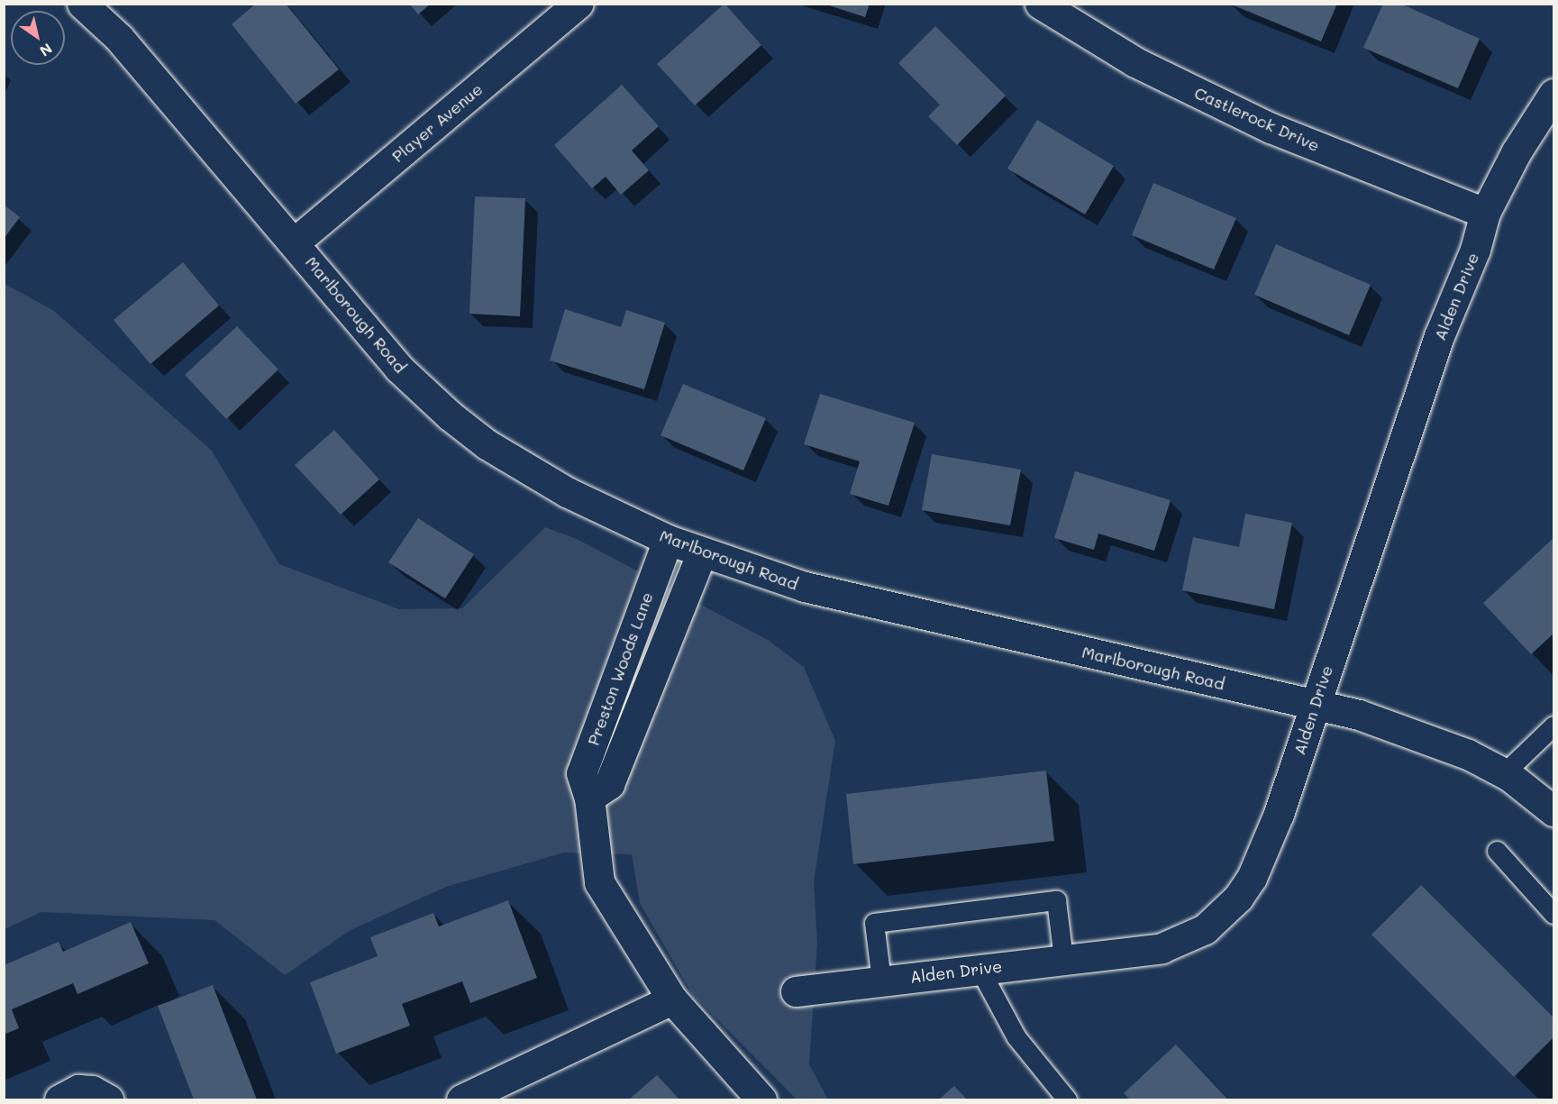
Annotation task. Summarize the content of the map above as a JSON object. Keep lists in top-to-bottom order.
{
  "streets": {
    "street": [
      "Castlerock Drive",
      "Player Avenue",
      "Alden Drive",
      "Marlborough Road",
      "Preston Woods Lane"
    ]
  },
  "crossings": [
    ["Castlerock Drive", "Alden Drive"],
    ["Player Avenue", "Marlborough Road"],
    ["Alden Drive", "Marlborough Road"],
    ["Marlborough Road", "Preston Woods Lane"]
  ],
  "north": "bottom right"
}
